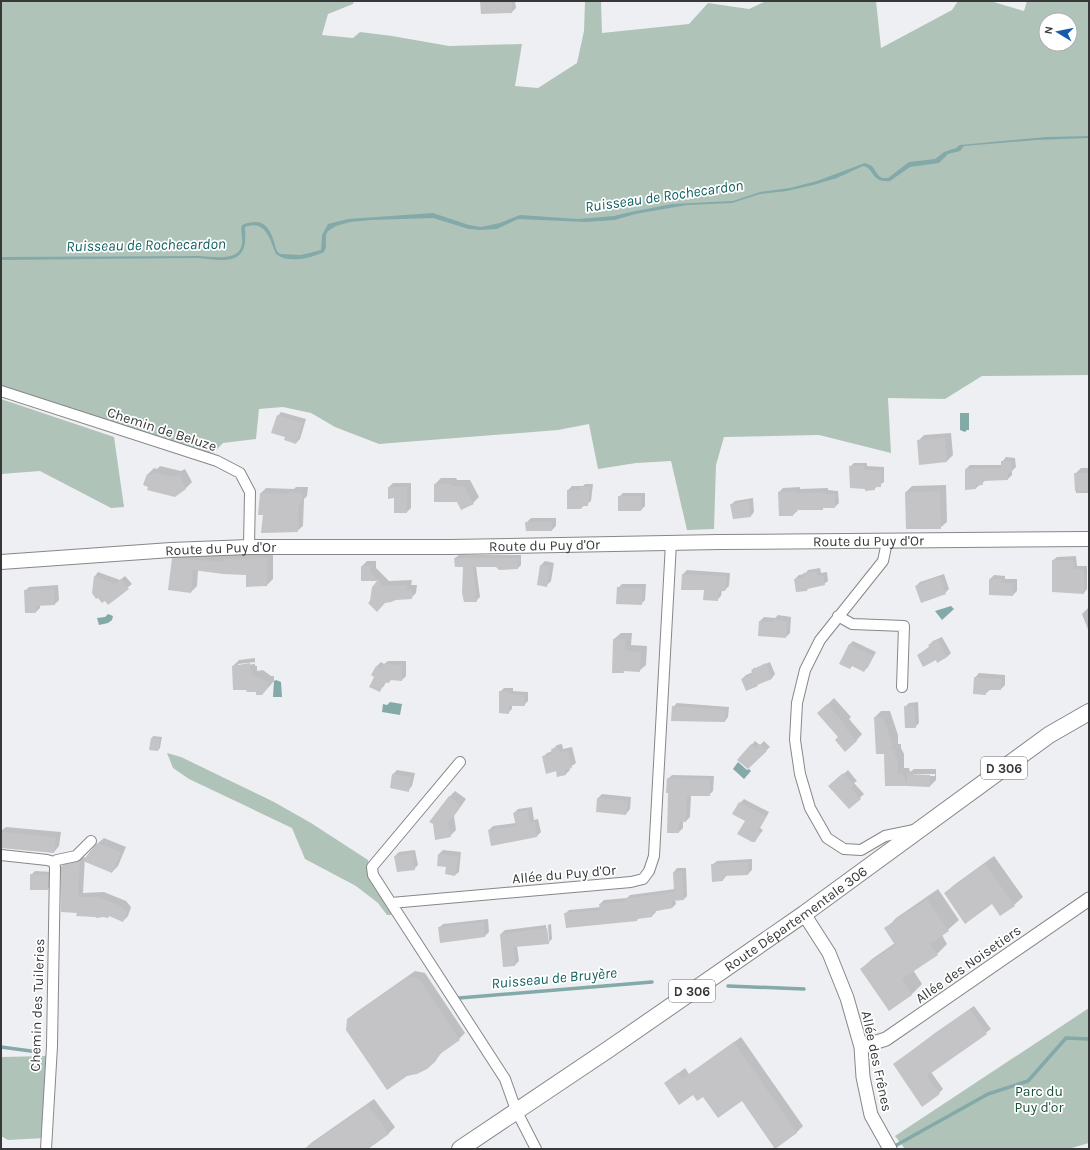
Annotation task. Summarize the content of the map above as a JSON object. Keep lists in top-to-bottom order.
{
  "streets": {
    "main road": ["Route du Puy d'Or", "D 306", "Route Départementale 306"],
    "street": [
      "Chemin de Beluze",
      "Allée du Puy d'Or",
      "Allée des Noisetiers",
      "Chemin des Tuileries",
      "Allée des Frênes"
    ]
  },
  "crossings": [
    ["Chemin de Beluze", "Route du Puy d'Or"],
    ["Route du Puy d'Or", "Allée du Puy d'Or"],
    ["Route Départementale 306", "Allée des Frênes"],
    ["Allée des Noisetiers", "Allée des Frênes"]
  ],
  "water": ["Ruisseau de Rochecardon", "Ruisseau de Bruyère"],
  "parks": ["Parc du Puy d'or"],
  "north": "left"
}
